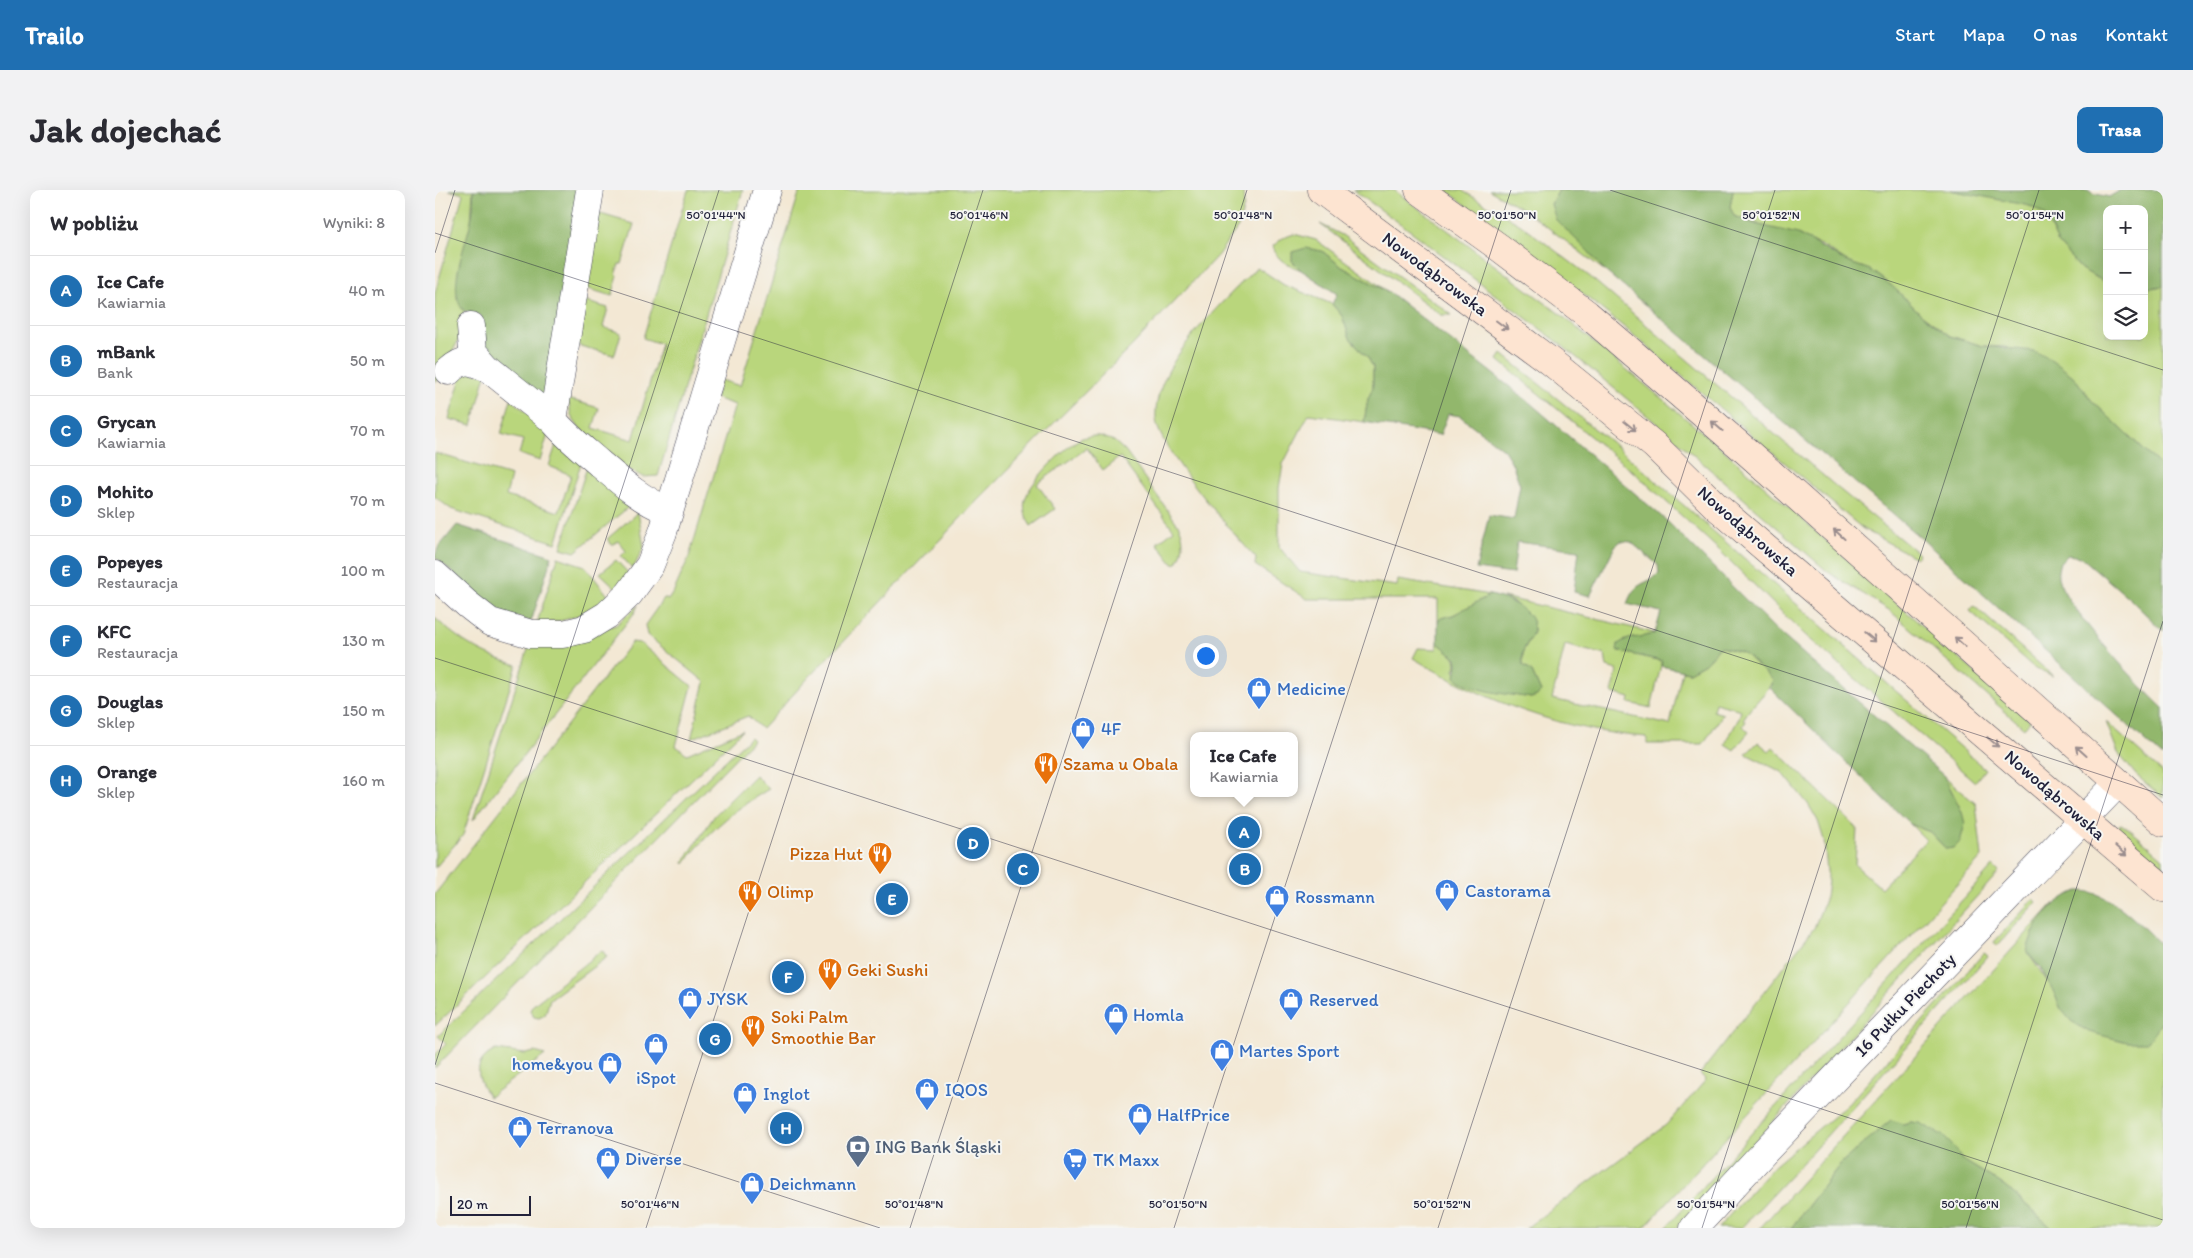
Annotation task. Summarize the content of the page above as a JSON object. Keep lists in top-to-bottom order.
{
  "streets": {
    "street": ["Nowodąbrowska", "16 Pułku Piechoty"]
  },
  "crossings": [
    ["Nowodąbrowska", "16 Pułku Piechoty"]
  ],
  "places": {
    "shop": [
      "Medicine",
      "4F",
      "Castorama",
      "Rossmann",
      "JYSK",
      "Reserved",
      "Homla",
      "iSpot",
      "Martes Sport",
      "home&you",
      "IQOS",
      "Inglot",
      "HalfPrice",
      "Terranova",
      "Diverse",
      "Deichmann"
    ],
    "restaurant": [
      "Szama u Obala",
      "Pizza Hut",
      "Olimp",
      "Geki Sushi",
      "Soki Palm Smoothie Bar"
    ],
    "bank": ["ING Bank Śląski"],
    "supermarket": ["TK Maxx"]
  },
  "scale_bar": "20 m",
  "page": {
    "header": "Trailo",
    "nav": [
      "Start",
      "Mapa",
      "O nas",
      "Kontakt"
    ],
    "buttons": "Trasa",
    "title": "Jak dojechać",
    "heading": ["W pobliżu", "Wyniki: 8"],
    "map_buttons": ["+", "−"],
    "list": [
      {
        "mark": "A",
        "name": "Ice Cafe",
        "note": "Kawiarnia",
        "value": "40 m"
      },
      {
        "mark": "B",
        "name": "mBank",
        "note": "Bank",
        "value": "50 m"
      },
      {
        "mark": "C",
        "name": "Grycan",
        "note": "Kawiarnia",
        "value": "70 m"
      },
      {
        "mark": "D",
        "name": "Mohito",
        "note": "Sklep",
        "value": "70 m"
      },
      {
        "mark": "E",
        "name": "Popeyes",
        "note": "Restauracja",
        "value": "100 m"
      },
      {
        "mark": "F",
        "name": "KFC",
        "note": "Restauracja",
        "value": "130 m"
      },
      {
        "mark": "G",
        "name": "Douglas",
        "note": "Sklep",
        "value": "150 m"
      },
      {
        "mark": "H",
        "name": "Orange",
        "note": "Sklep",
        "value": "160 m"
      }
    ],
    "popup": ["Ice Cafe", "Kawiarnia"],
    "pins": [
      "A",
      "D",
      "B",
      "C",
      "E",
      "F",
      "G",
      "H"
    ],
    "scale": "20 m"
  },
  "coordinates": [
    "50°01'44\"N",
    "50°01'46\"N",
    "50°01'48\"N",
    "50°01'50\"N",
    "50°01'52\"N",
    "50°01'54\"N",
    "50°01'56\"N"
  ]
}
